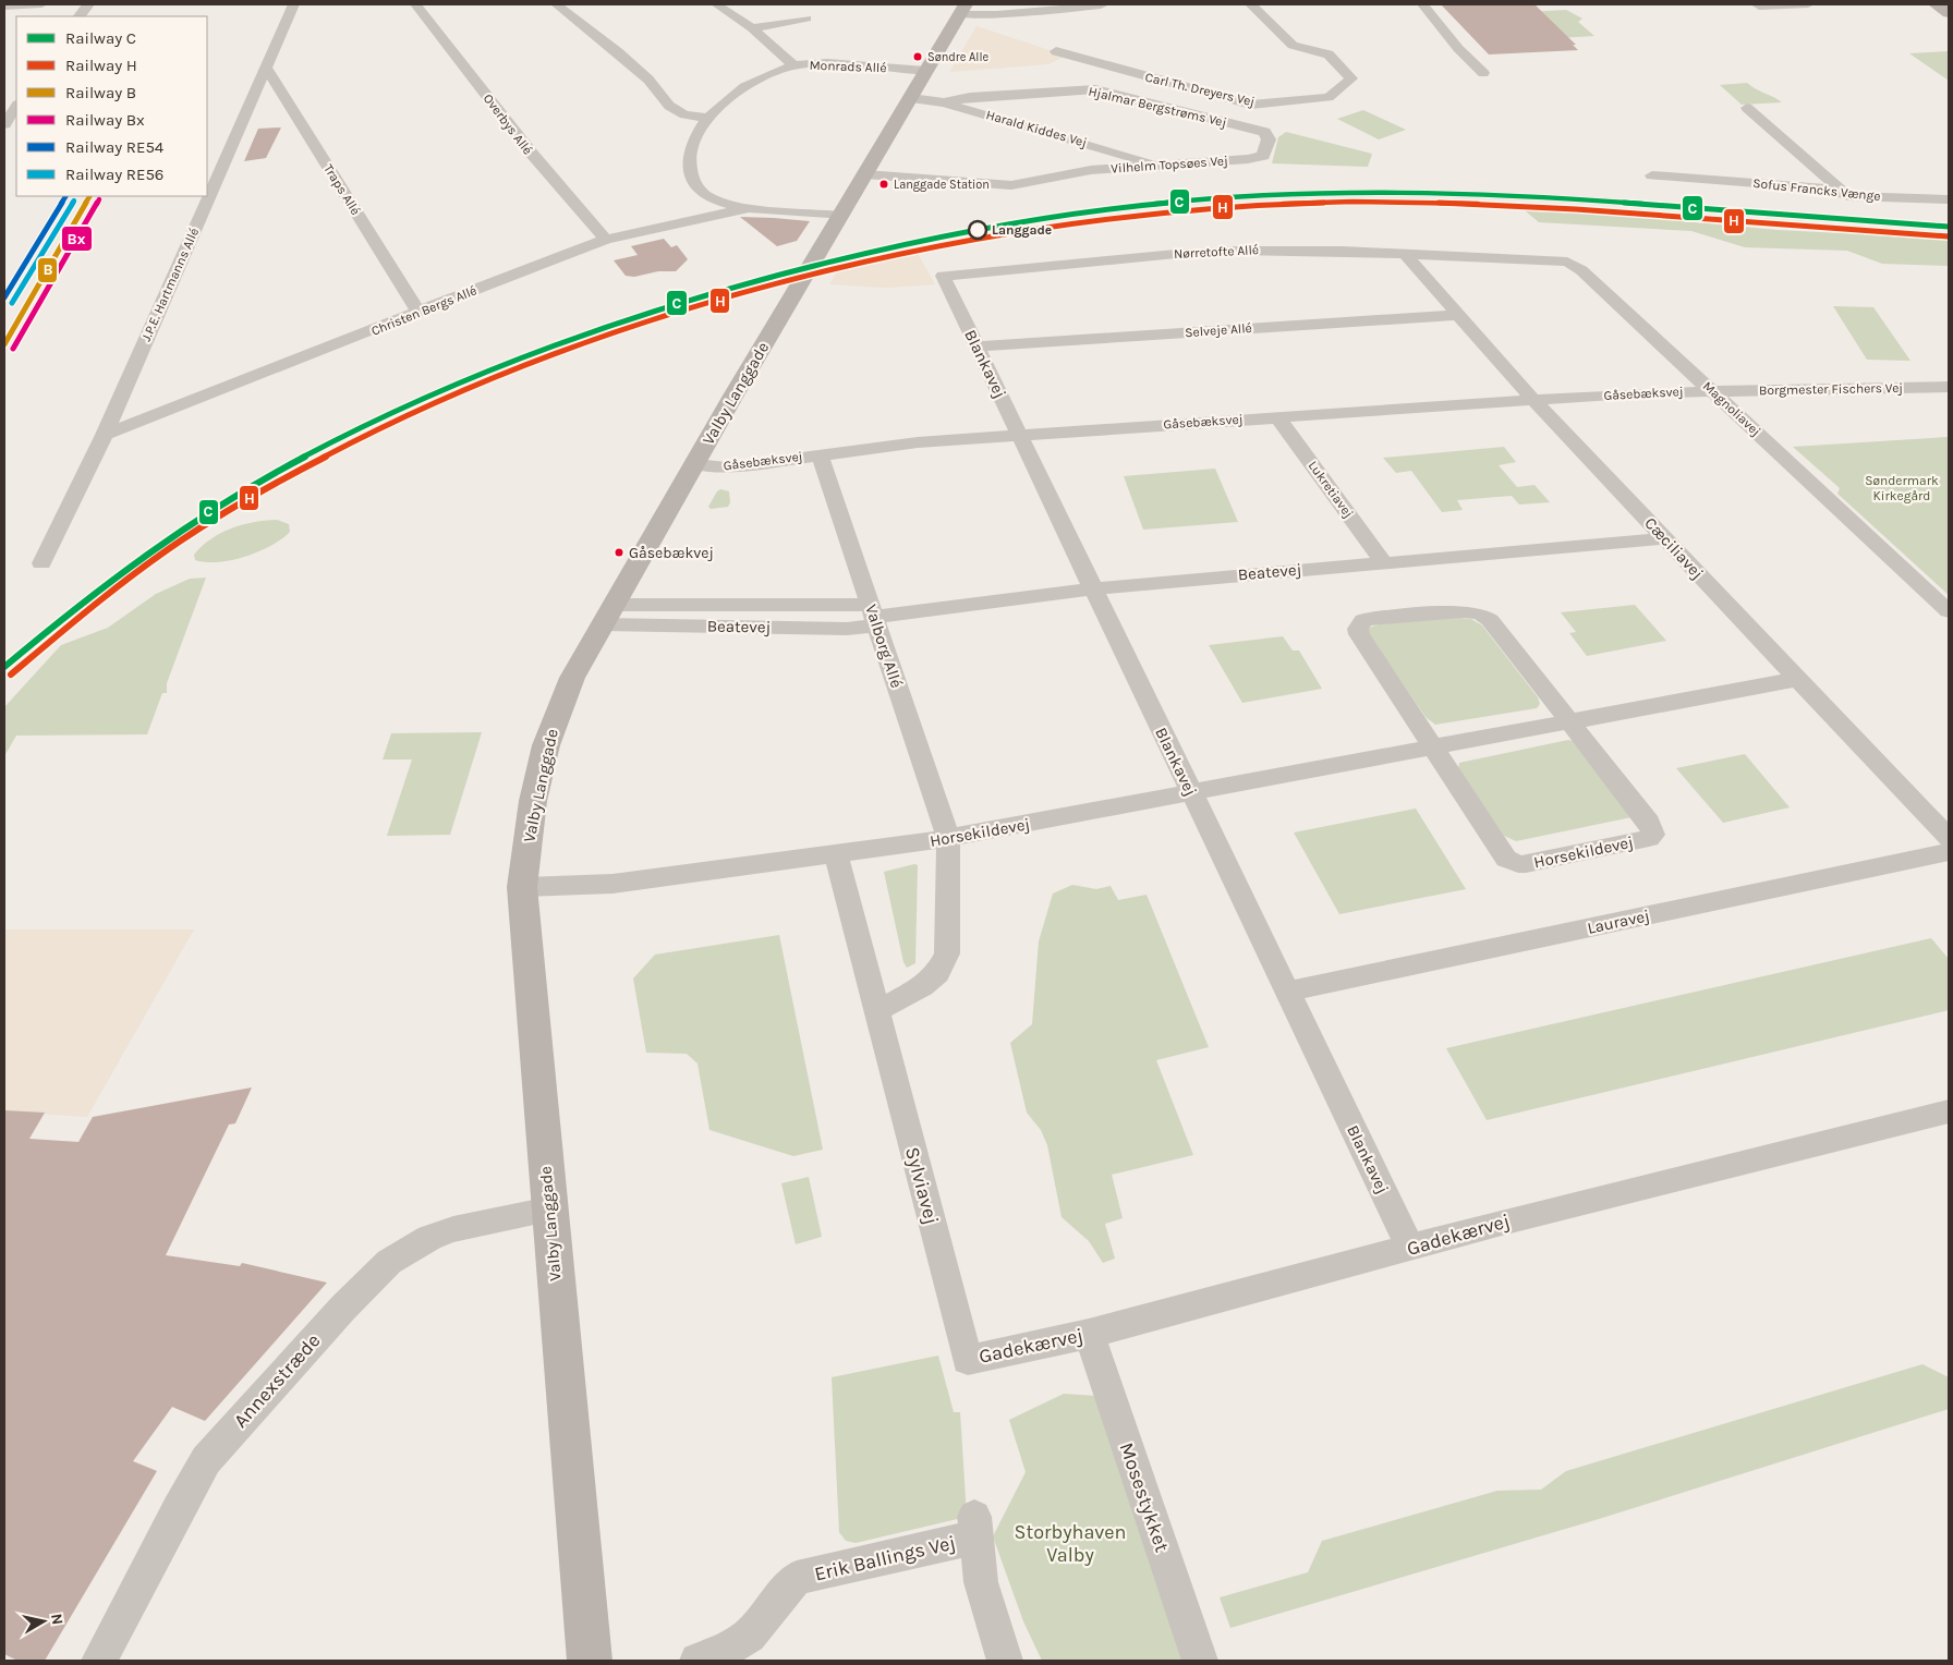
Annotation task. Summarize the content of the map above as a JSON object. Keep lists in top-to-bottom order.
{
  "streets": {
    "street": [
      "Monrads Allé",
      "Carl Th. Dreyers Vej",
      "Hjalmar Bergstrøms Vej",
      "Overbys Allé",
      "Harald Kiddes Vej",
      "Vilhelm Topsøes Vej",
      "Traps Allé",
      "Sofus Francks Vænge",
      "Nørretofte Allé",
      "J.P.E. Hartmanns Allé",
      "Christen Bergs Allé",
      "Selveje Allé",
      "Blankavej",
      "Borgmester Fischers Vej",
      "Valby Langgade",
      "Gåsebæksvej",
      "Magnoliavej",
      "Lukretiavej",
      "Cæciliavej",
      "Beatevej",
      "Valborg Allé",
      "Horsekildevej",
      "Lauravej",
      "Sylviavej",
      "Gadekærvej",
      "Annexstræde",
      "Mosestykket",
      "Erik Ballings Vej"
    ]
  },
  "crossings": [
    ["Monrads Allé", "Valby Langgade"],
    ["Hjalmar Bergstrøms Vej", "Harald Kiddes Vej"],
    ["Hjalmar Bergstrøms Vej", "Vilhelm Topsøes Vej"],
    ["Overbys Allé", "Christen Bergs Allé"],
    ["Harald Kiddes Vej", "Vilhelm Topsøes Vej"],
    ["Harald Kiddes Vej", "Valby Langgade"],
    ["Vilhelm Topsøes Vej", "Valby Langgade"],
    ["Traps Allé", "J.P.E. Hartmanns Allé"],
    ["Traps Allé", "Christen Bergs Allé"],
    ["Nørretofte Allé", "Blankavej"],
    ["Nørretofte Allé", "Magnoliavej"],
    ["Nørretofte Allé", "Cæciliavej"],
    ["J.P.E. Hartmanns Allé", "Christen Bergs Allé"],
    ["Selveje Allé", "Blankavej"],
    ["Selveje Allé", "Cæciliavej"],
    ["Blankavej", "Gåsebæksvej"],
    ["Blankavej", "Beatevej"],
    ["Blankavej", "Horsekildevej"],
    ["Blankavej", "Lauravej"],
    ["Blankavej", "Gadekærvej"],
    ["Borgmester Fischers Vej", "Gåsebæksvej"],
    ["Borgmester Fischers Vej", "Magnoliavej"],
    ["Valby Langgade", "Gåsebæksvej"],
    ["Valby Langgade", "Beatevej"],
    ["Valby Langgade", "Horsekildevej"],
    ["Valby Langgade", "Annexstræde"],
    ["Gåsebæksvej", "Magnoliavej"],
    ["Gåsebæksvej", "Lukretiavej"],
    ["Gåsebæksvej", "Cæciliavej"],
    ["Gåsebæksvej", "Valborg Allé"],
    ["Lukretiavej", "Beatevej"],
    ["Cæciliavej", "Beatevej"],
    ["Cæciliavej", "Horsekildevej"],
    ["Beatevej", "Valborg Allé"],
    ["Valborg Allé", "Horsekildevej"],
    ["Horsekildevej", "Sylviavej"],
    ["Sylviavej", "Gadekærvej"],
    ["Gadekærvej", "Mosestykket"]
  ],
  "parks": ["Søndermark Kirkegård", "Storbyhaven Valby"],
  "places": [
    "Søndre Alle",
    "Langgade Station",
    "Langgade",
    "Gåsebækvej"
  ],
  "lines": [
    "rail line C",
    "rail line B",
    "rail line RE54",
    "rail line Bx",
    "rail line RE56",
    "rail line H"
  ],
  "legend": [
    "Railway C",
    "Railway H",
    "Railway B",
    "Railway Bx",
    "Railway RE54",
    "Railway RE56"
  ],
  "north": "right"
}
